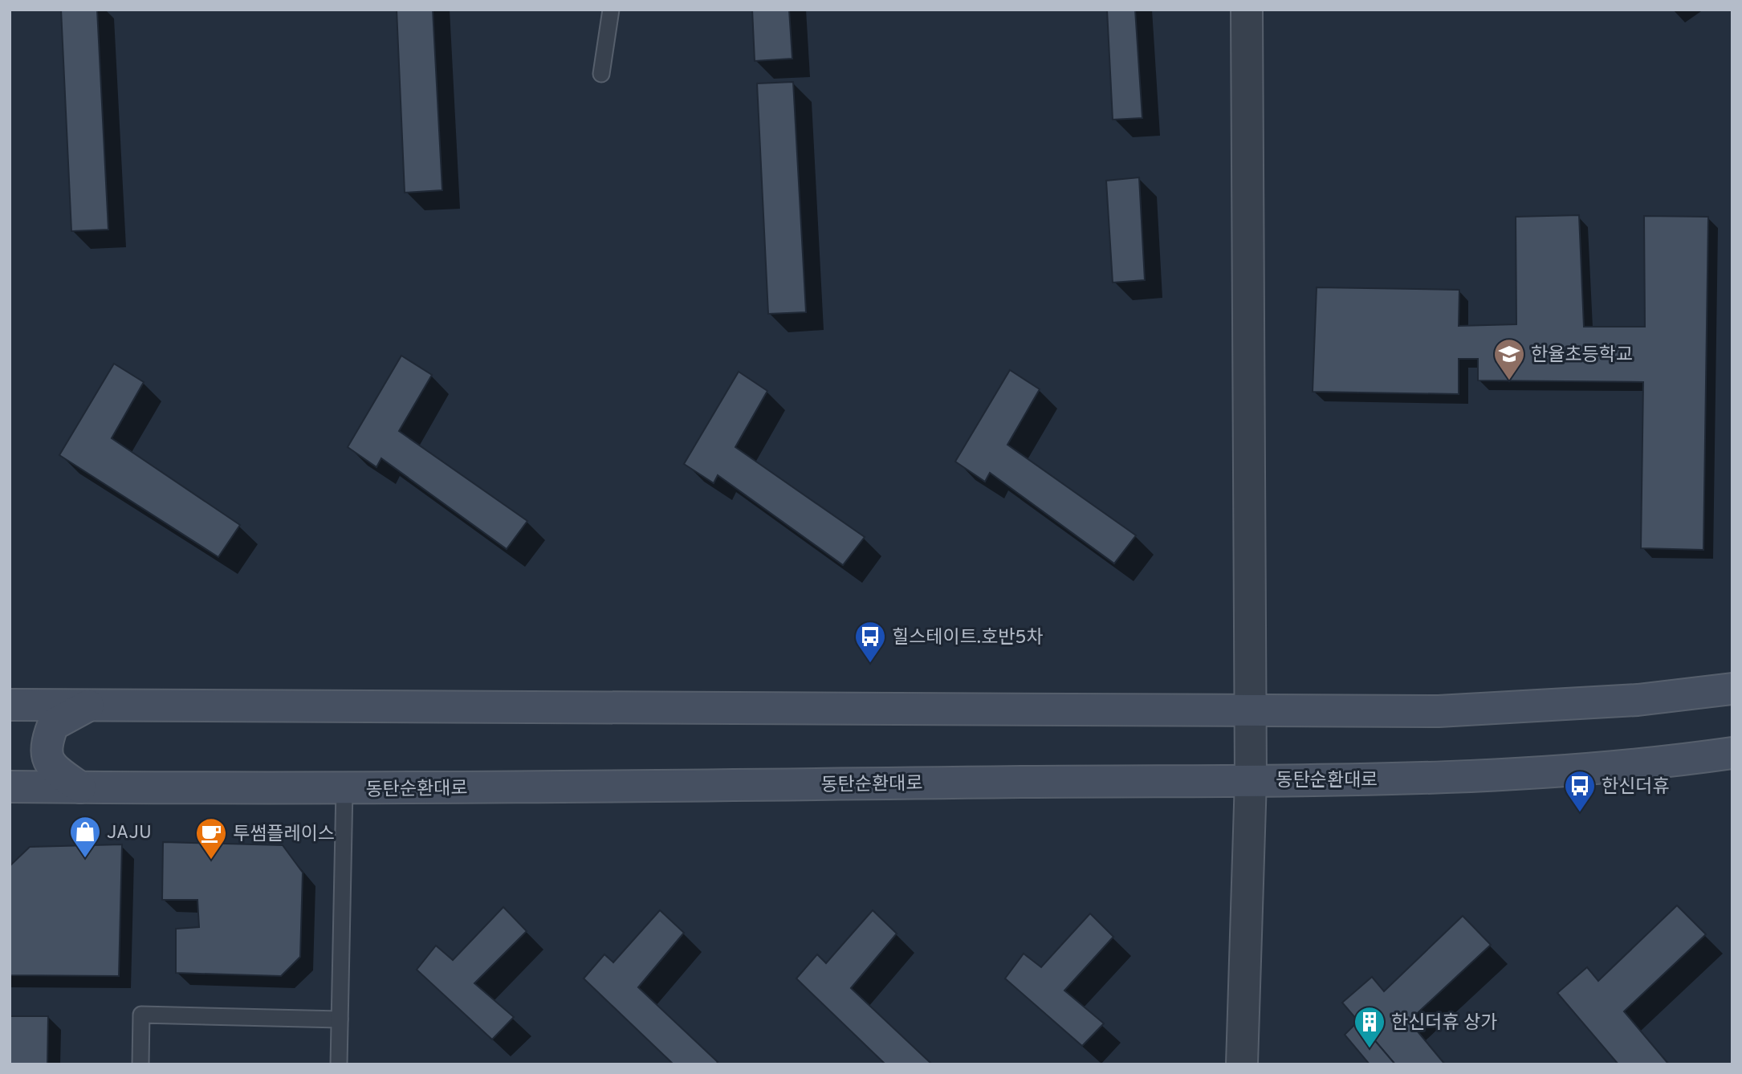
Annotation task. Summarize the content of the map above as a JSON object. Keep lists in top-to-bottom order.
{
  "streets": {
    "main road": ["동탄순환대로"]
  },
  "places": {
    "school or university": ["한율초등학교"],
    "bus stop": ["힐스테이트.호반5차", "한신더휴"],
    "shop": ["JAJU"],
    "cafe": ["투썸플레이스"],
    "building": ["한신더휴 상가"]
  }
}
